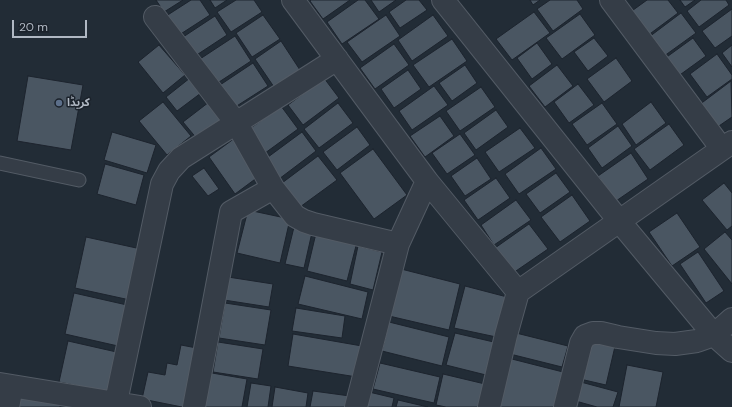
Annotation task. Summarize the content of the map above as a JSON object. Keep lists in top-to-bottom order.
{
  "places": ["کریڈا"],
  "scale_bar": "20 m"
}
